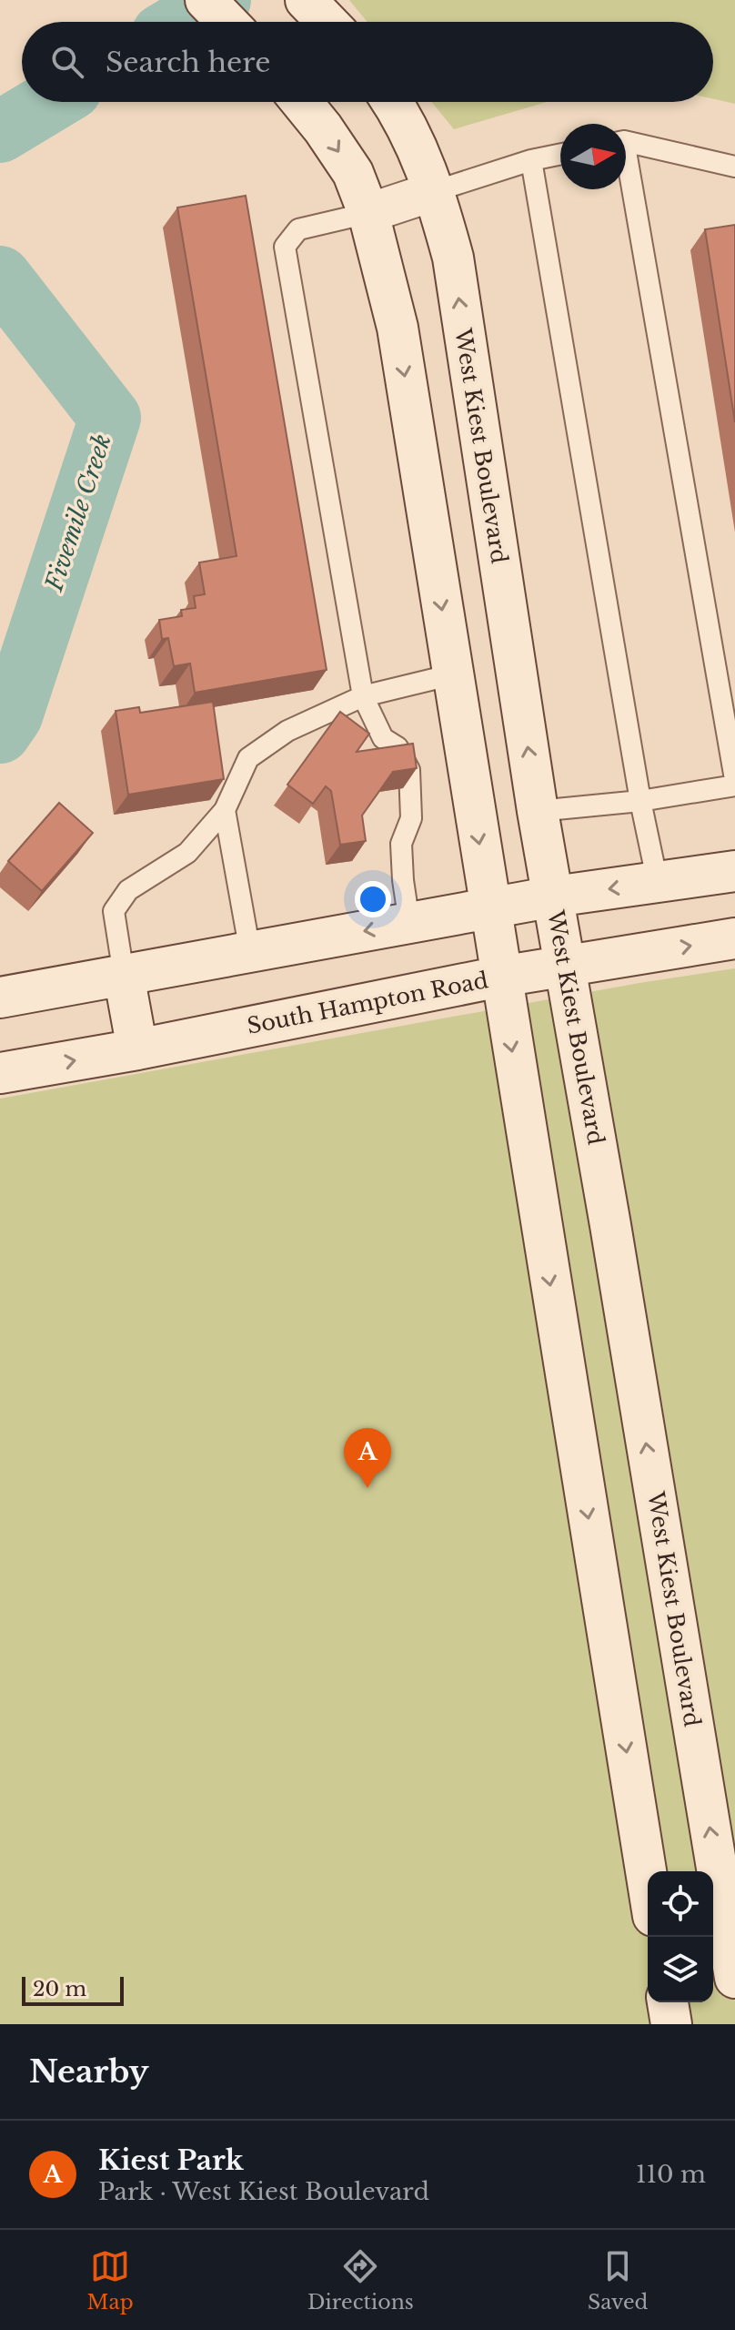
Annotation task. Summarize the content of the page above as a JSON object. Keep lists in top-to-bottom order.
{
  "streets": {
    "main road": ["West Kiest Boulevard", "South Hampton Road"]
  },
  "crossings": [
    ["West Kiest Boulevard", "South Hampton Road"]
  ],
  "water": ["Fivemile Creek"],
  "scale_bar": "20 m",
  "north": "right",
  "page": {
    "search": "Search here",
    "pins": "A",
    "scale": "20 m",
    "heading": "Nearby",
    "list": [
      {
        "mark": "A",
        "name": "Kiest Park",
        "note": "Park · West Kiest Boulevard",
        "value": "110 m"
      }
    ],
    "nav": ["Map", "Directions", "Saved"]
  }
}
